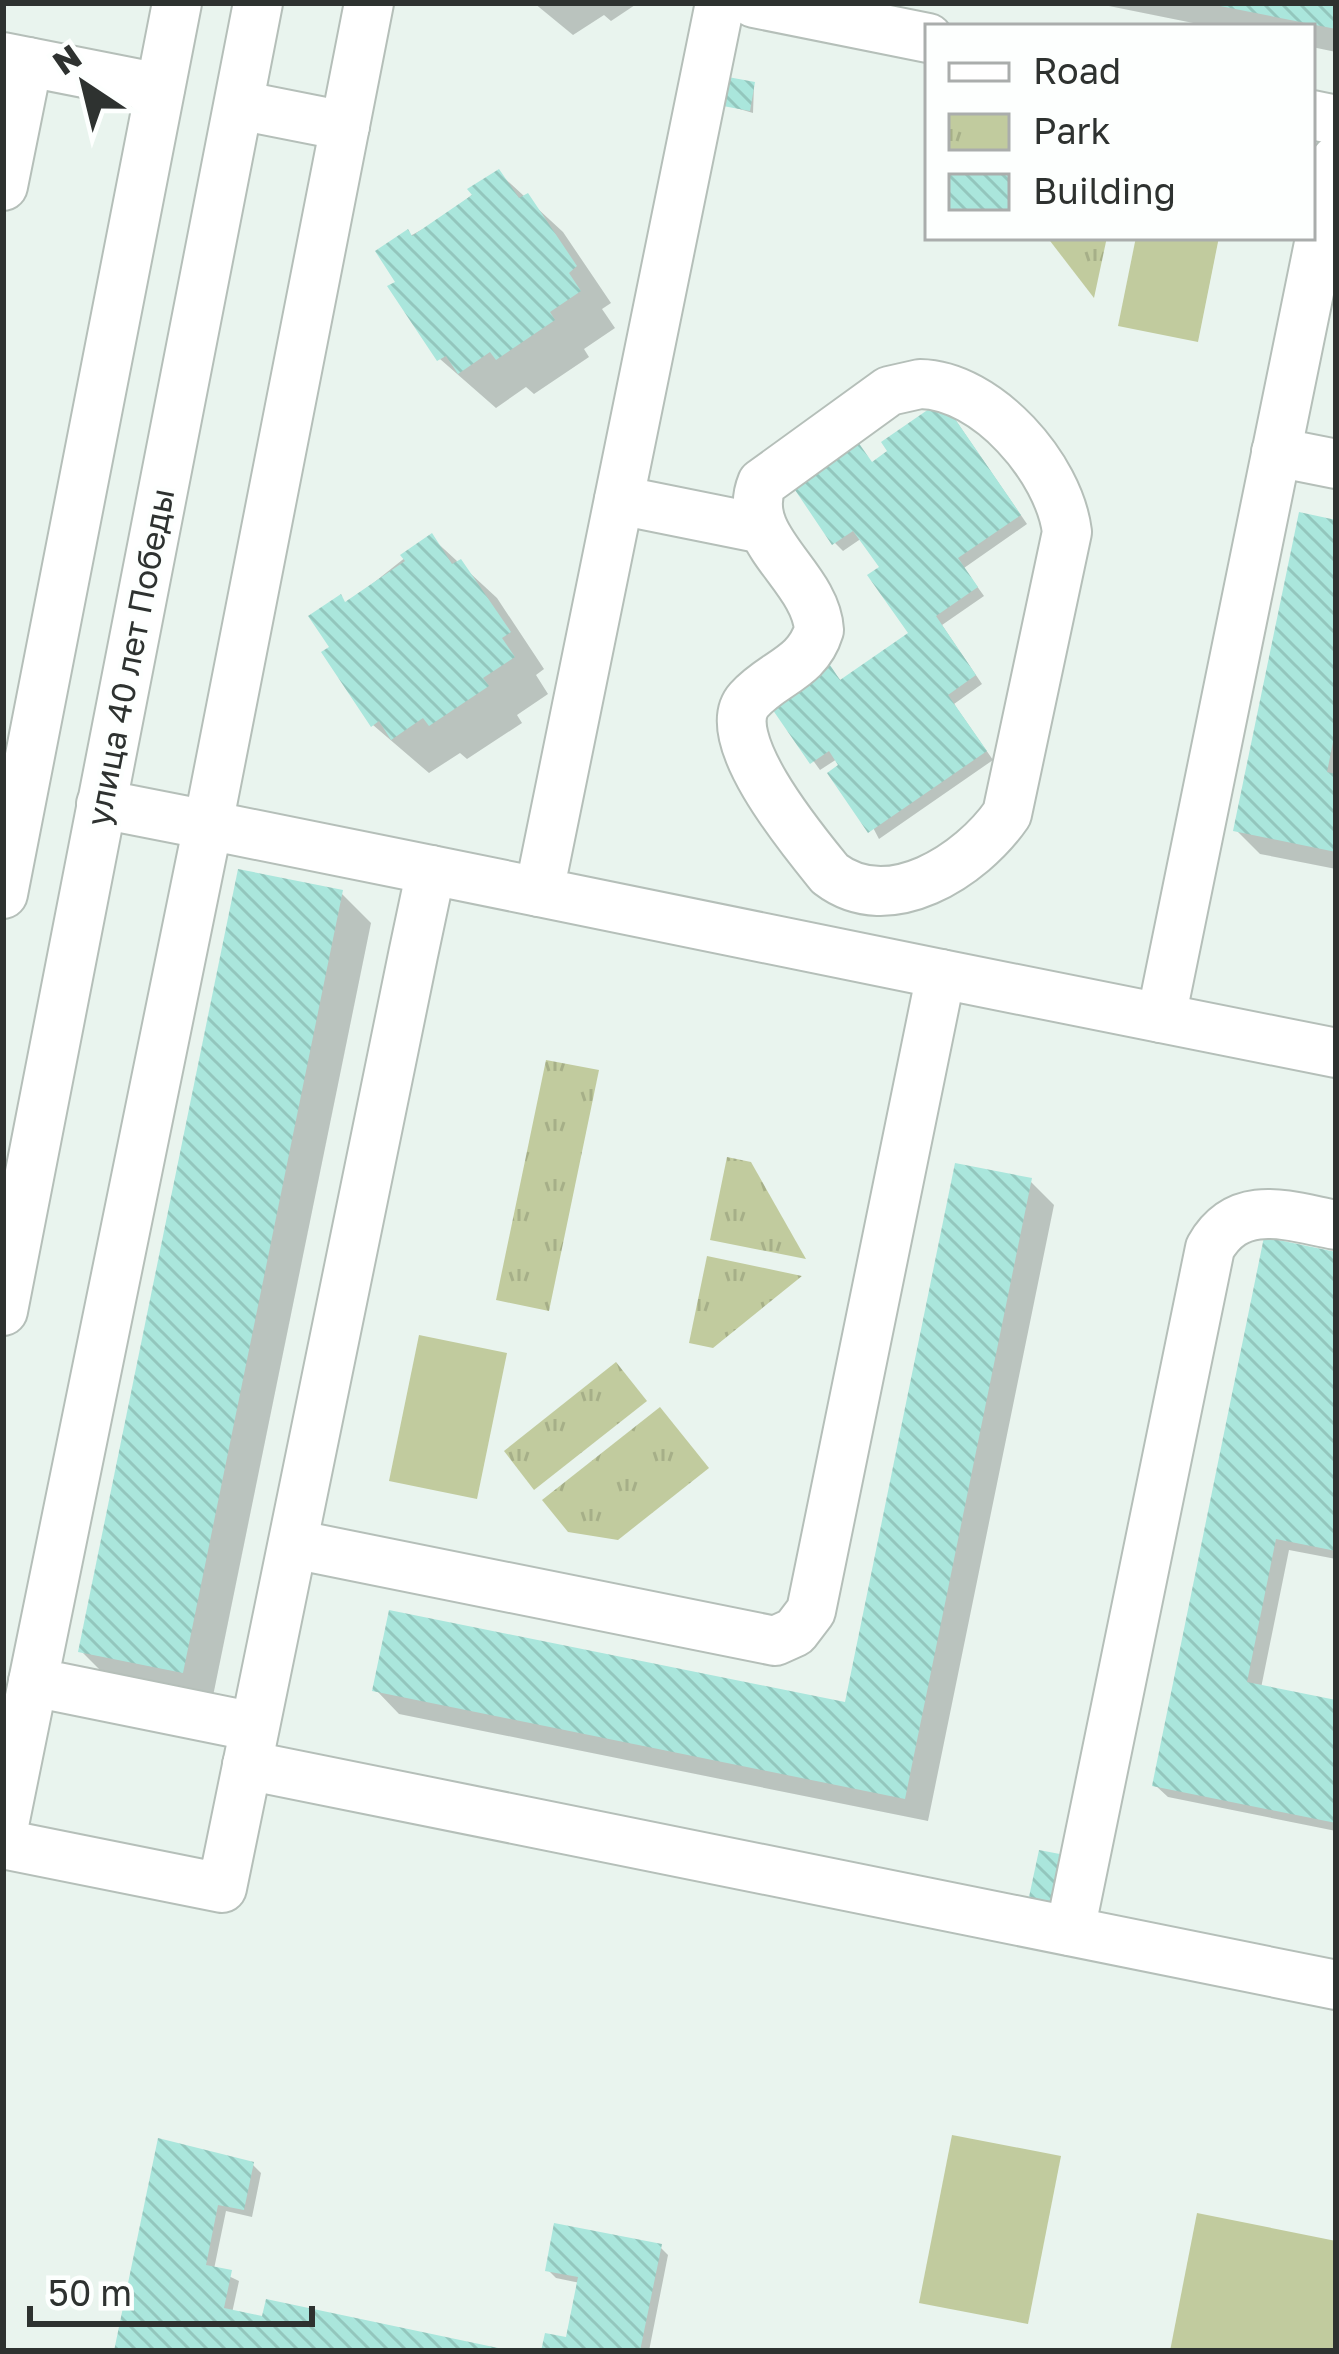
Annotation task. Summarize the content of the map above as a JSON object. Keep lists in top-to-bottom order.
{
  "streets": {
    "street": ["улица 40 лет Победы"]
  },
  "legend": ["Road", "Park", "Building"],
  "scale_bar": "50 m",
  "north": "top left"
}
